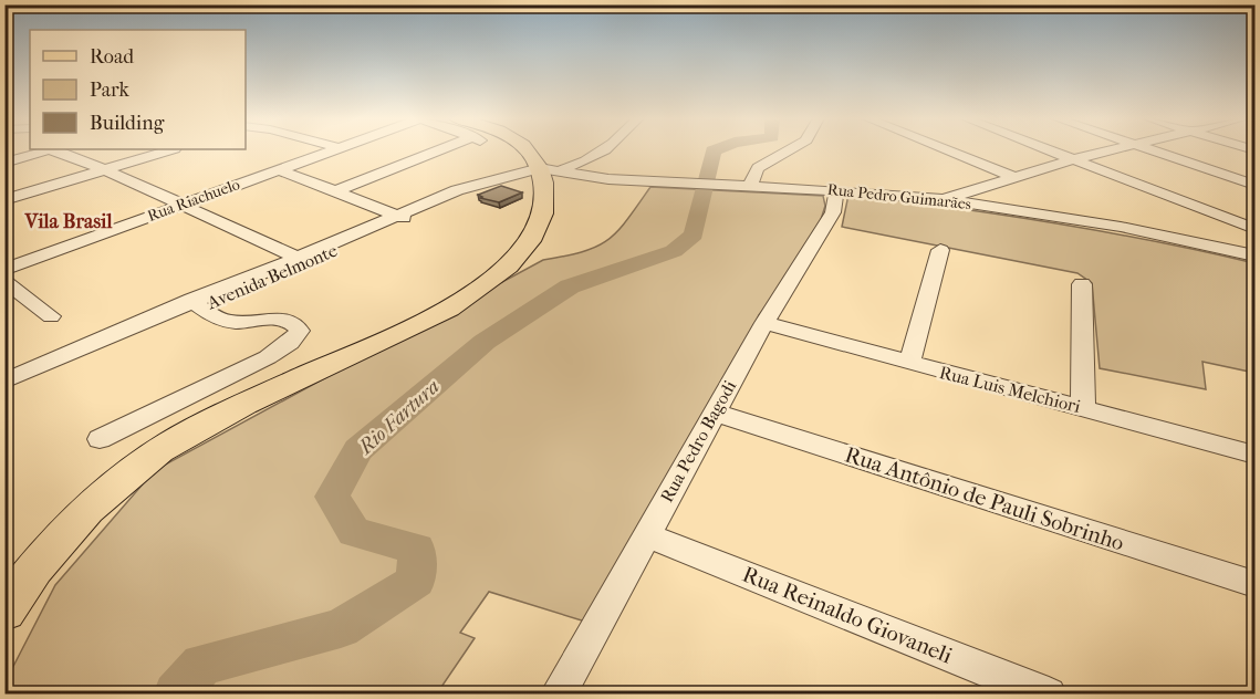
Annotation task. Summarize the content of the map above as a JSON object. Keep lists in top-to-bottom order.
{
  "streets": {
    "street": [
      "Rua Pedro Guimarães",
      "Rua Riachuelo",
      "Avenida Belmonte",
      "Rua Luis Melchiori",
      "Rua Pedro Bagodi",
      "Rua Antônio de Pauli Sobrinho",
      "Rua Reinaldo Giovaneli"
    ]
  },
  "crossings": [
    ["Rua Pedro Guimarães", "Avenida Belmonte"],
    ["Rua Pedro Guimarães", "Rua Pedro Bagodi"],
    ["Rua Luis Melchiori", "Rua Pedro Bagodi"],
    ["Rua Pedro Bagodi", "Rua Antônio de Pauli Sobrinho"],
    ["Rua Pedro Bagodi", "Rua Reinaldo Giovaneli"]
  ],
  "districts": ["Vila Brasil"],
  "water": ["Rio Fartura"],
  "legend": ["Road", "Park", "Building"]
}
